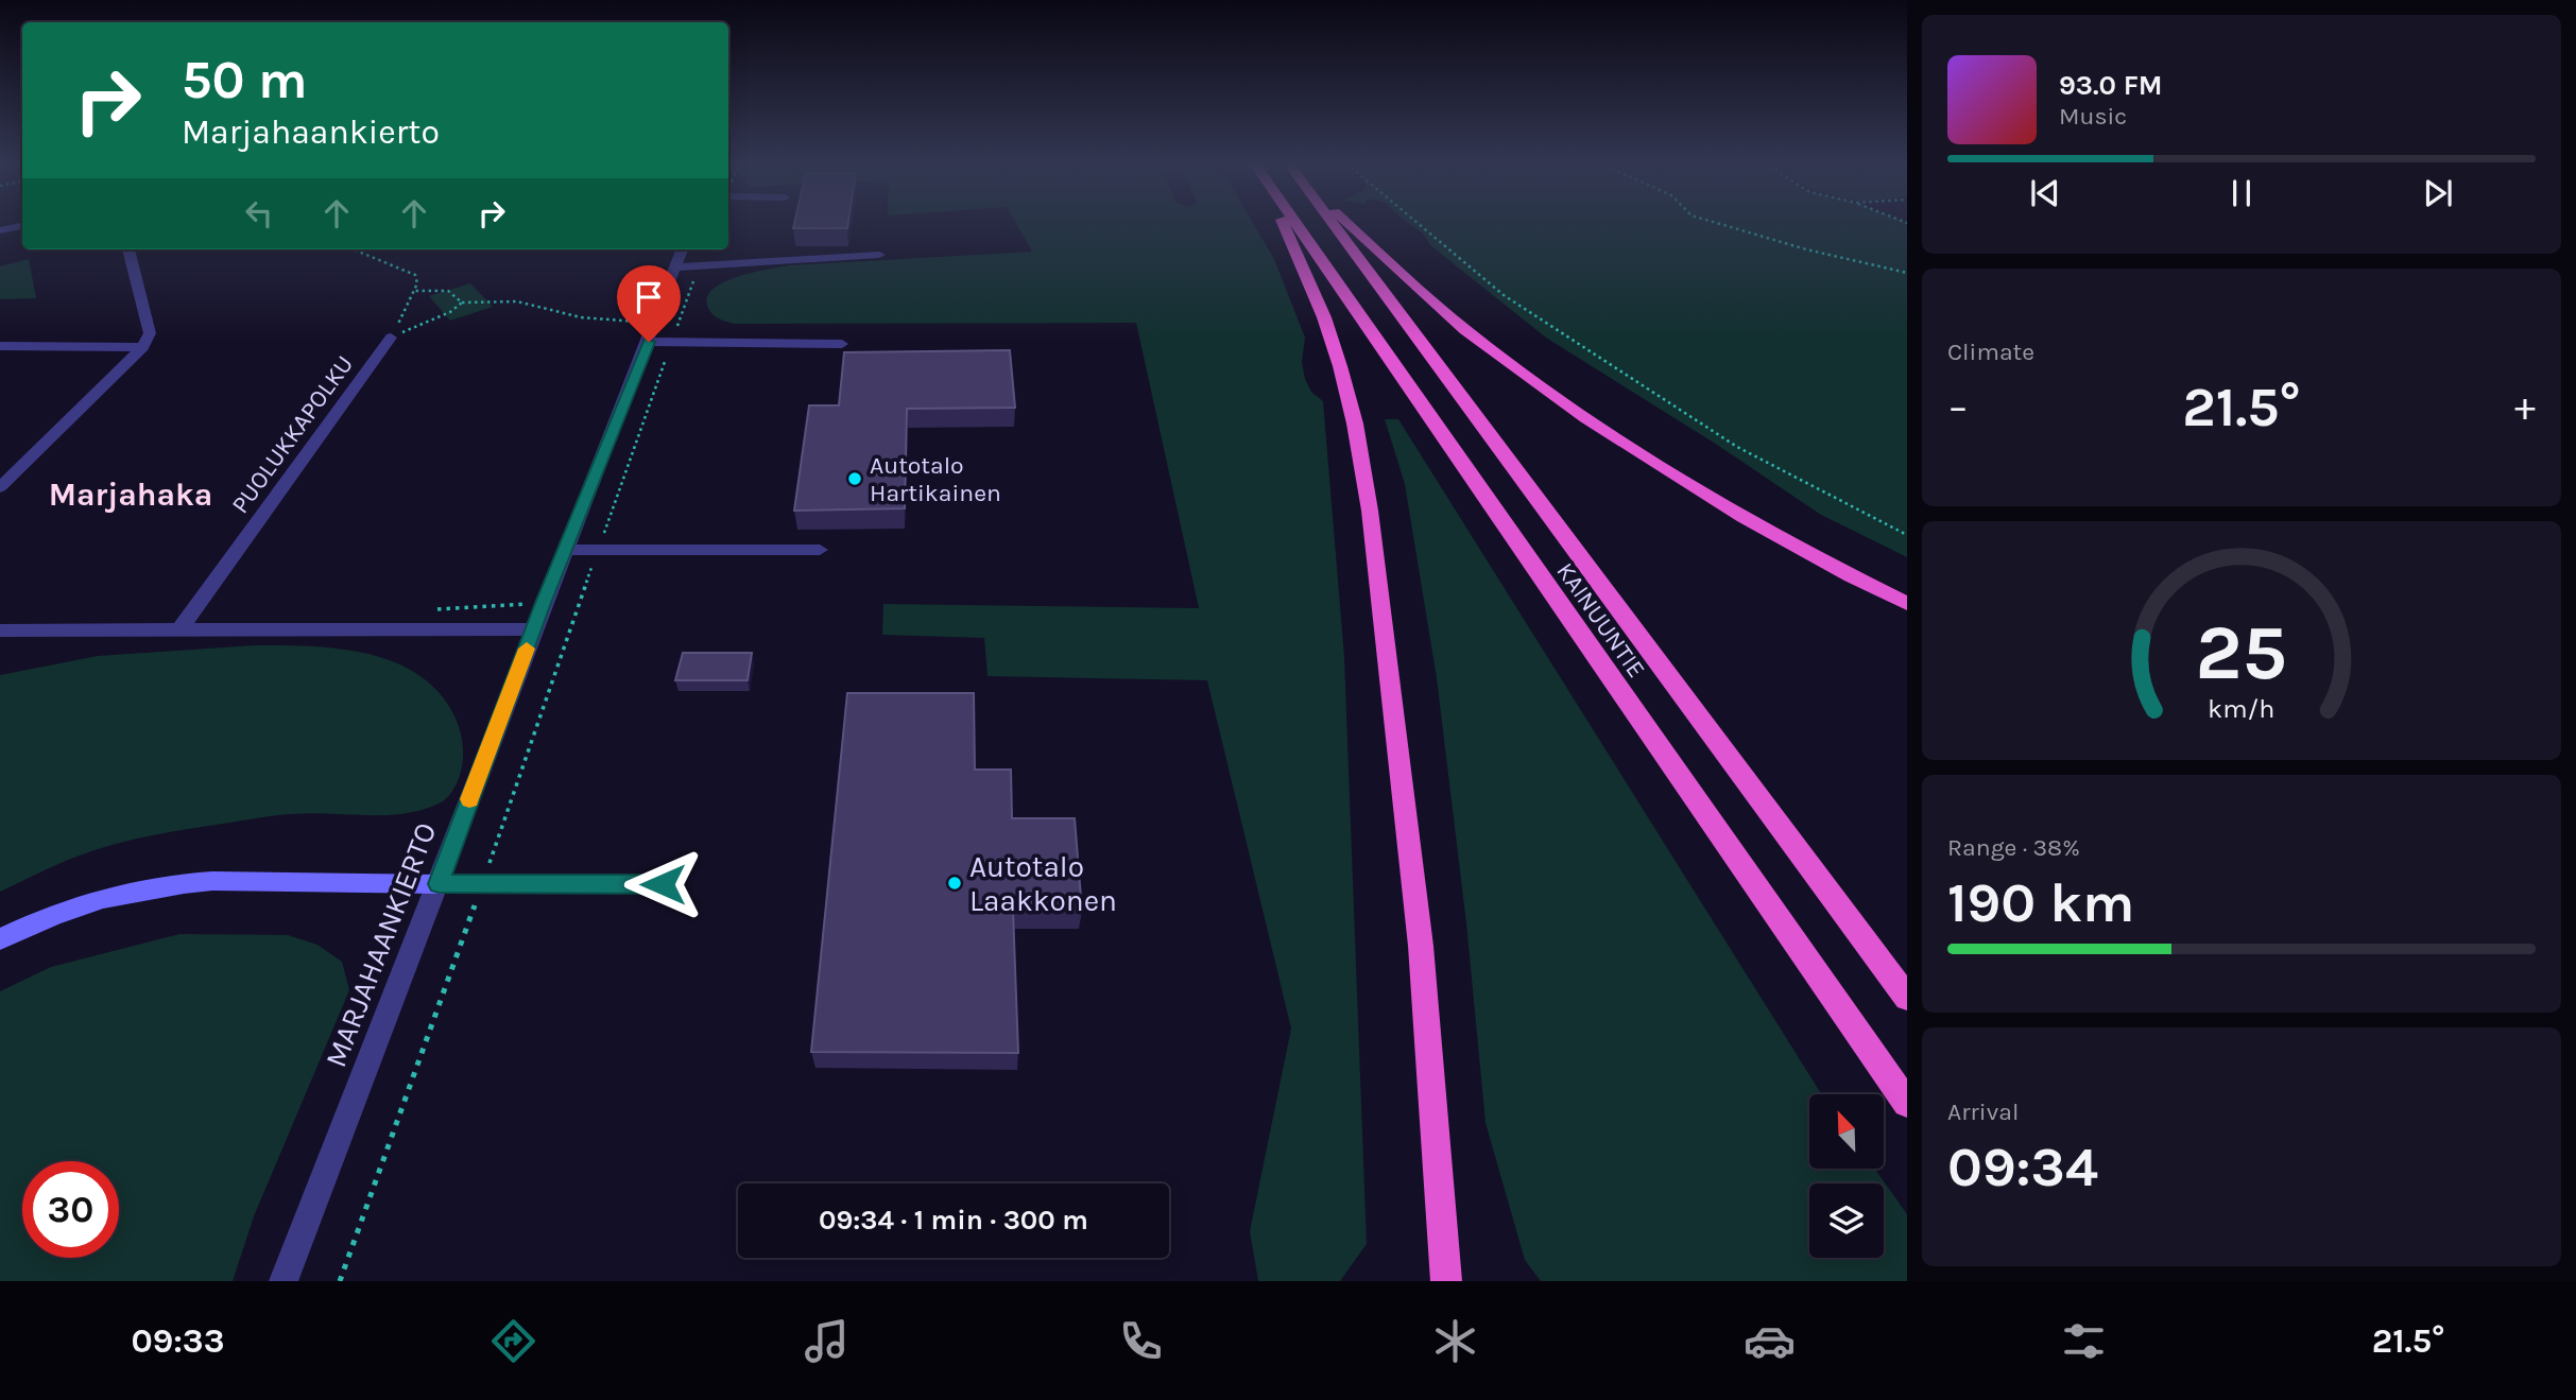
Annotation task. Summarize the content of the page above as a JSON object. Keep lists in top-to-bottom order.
{
  "streets": {
    "highway": ["KAINUUNTIE"],
    "street": ["PUOLUKKAPOLKU", "MARJAHAANKIERTO"]
  },
  "districts": ["Marjahaka"],
  "places": ["Autotalo Hartikainen", "Autotalo Laakkonen"],
  "north": "top left",
  "page": {
    "turn": ["50 m", "Marjahaankierto"],
    "song": ["93.0 FM", "Music"],
    "tile": [
      "Climate",
      ["Range · 38%", "190 km"],
      ["Arrival", "09:34"]
    ],
    "heat": ["−", "21.5°", "+"],
    "limit": "30",
    "trip": "09:34 · 1 min · 300 m",
    "tabs": ["09:33", "21.5°"],
    "gauge": ["25", "km/h"]
  }
}
